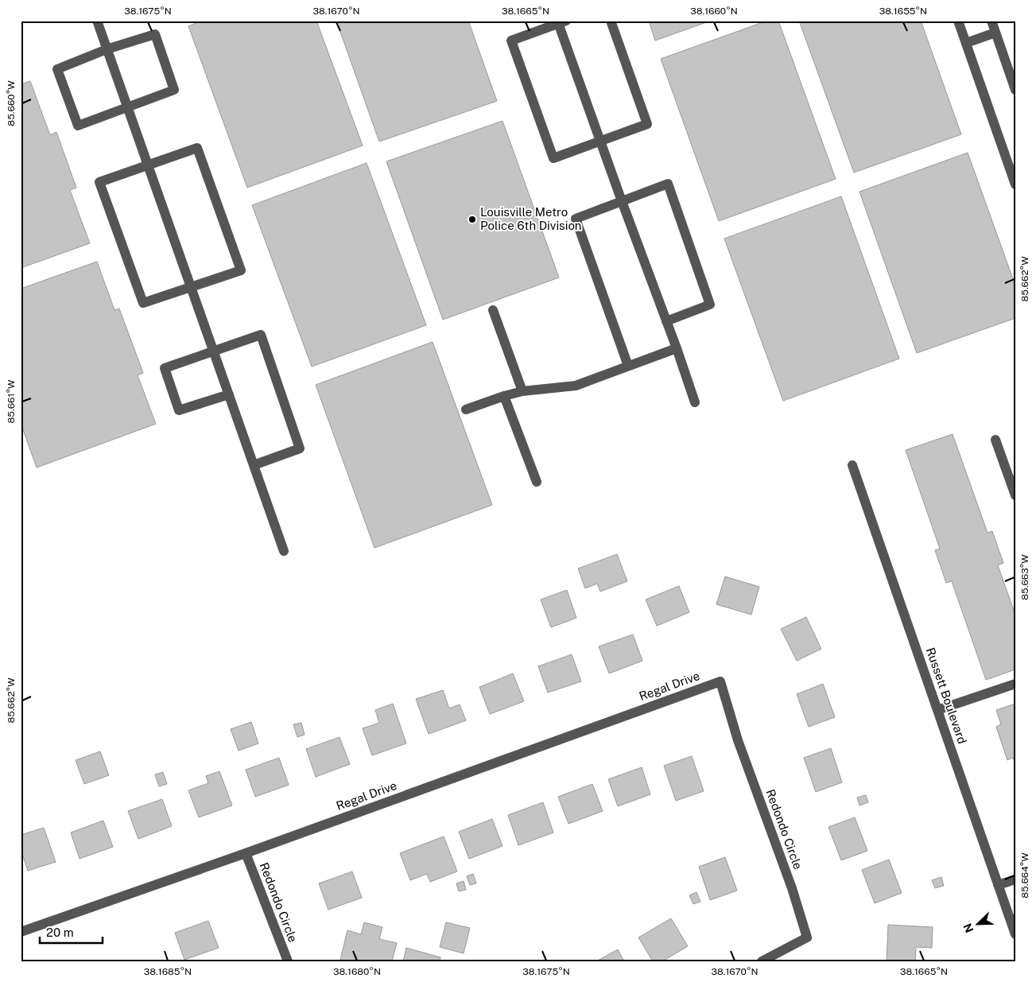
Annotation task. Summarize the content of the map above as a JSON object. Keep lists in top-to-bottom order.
{
  "streets": {
    "street": ["Regal Drive", "Russett Boulevard", "Redondo Circle"]
  },
  "crossings": [
    ["Regal Drive", "Redondo Circle"]
  ],
  "places": ["Louisville Metro Police 6th Division"],
  "scale_bar": "20 m",
  "north": "bottom left",
  "coordinates": [
    "38.1675°N",
    "38.1670°N",
    "38.1665°N",
    "38.1660°N",
    "38.1655°N",
    "85.660°W",
    "85.662°W",
    "85.661°W",
    "85.663°W",
    "85.664°W",
    "38.1685°N",
    "38.1680°N"
  ]
}
